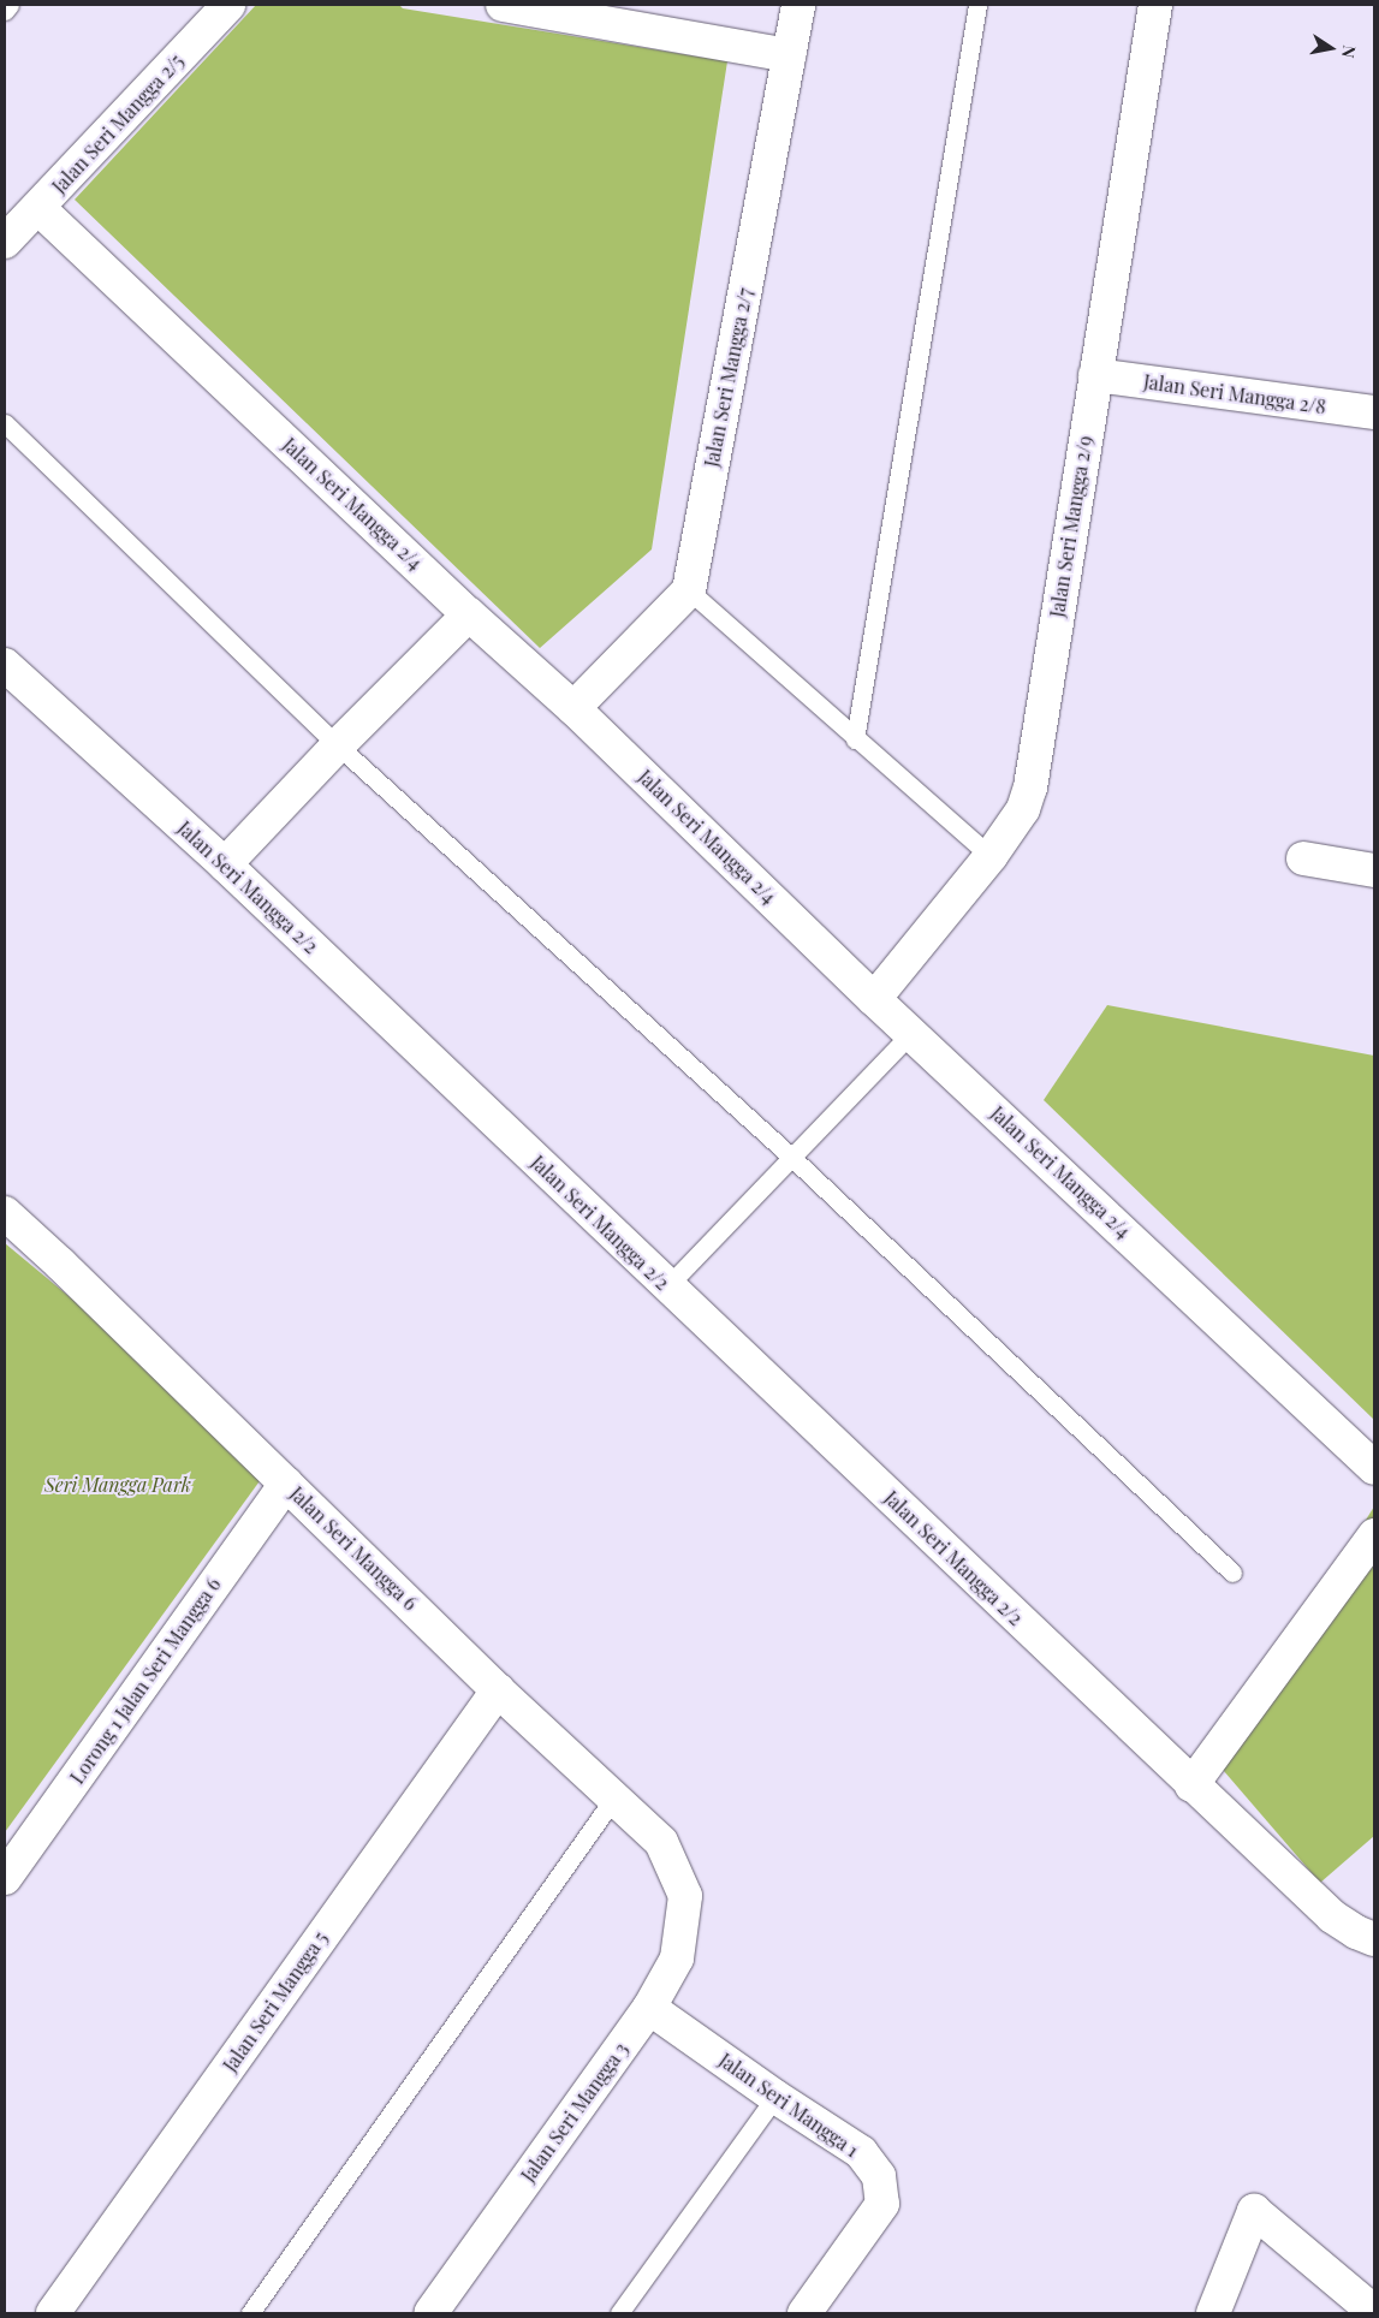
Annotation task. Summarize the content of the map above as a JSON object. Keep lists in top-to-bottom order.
{
  "streets": {
    "street": [
      "Jalan Seri Mangga 2/5",
      "Jalan Seri Mangga 2/7",
      "Jalan Seri Mangga 2/8",
      "Jalan Seri Mangga 2/4",
      "Jalan Seri Mangga 2/9",
      "Jalan Seri Mangga 2/2",
      "Jalan Seri Mangga 6",
      "Lorong 1 Jalan Seri Mangga 6",
      "Jalan Seri Mangga 5",
      "Jalan Seri Mangga 1",
      "Jalan Seri Mangga 3"
    ]
  },
  "crossings": [
    ["Jalan Seri Mangga 2/5", "Jalan Seri Mangga 2/4"],
    ["Jalan Seri Mangga 2/8", "Jalan Seri Mangga 2/9"],
    ["Jalan Seri Mangga 2/4", "Jalan Seri Mangga 2/9"],
    ["Jalan Seri Mangga 6", "Lorong 1 Jalan Seri Mangga 6"],
    ["Jalan Seri Mangga 6", "Jalan Seri Mangga 5"],
    ["Jalan Seri Mangga 6", "Jalan Seri Mangga 3"],
    ["Jalan Seri Mangga 1", "Jalan Seri Mangga 3"]
  ],
  "parks": ["Seri Mangga Park"],
  "north": "right"
}
